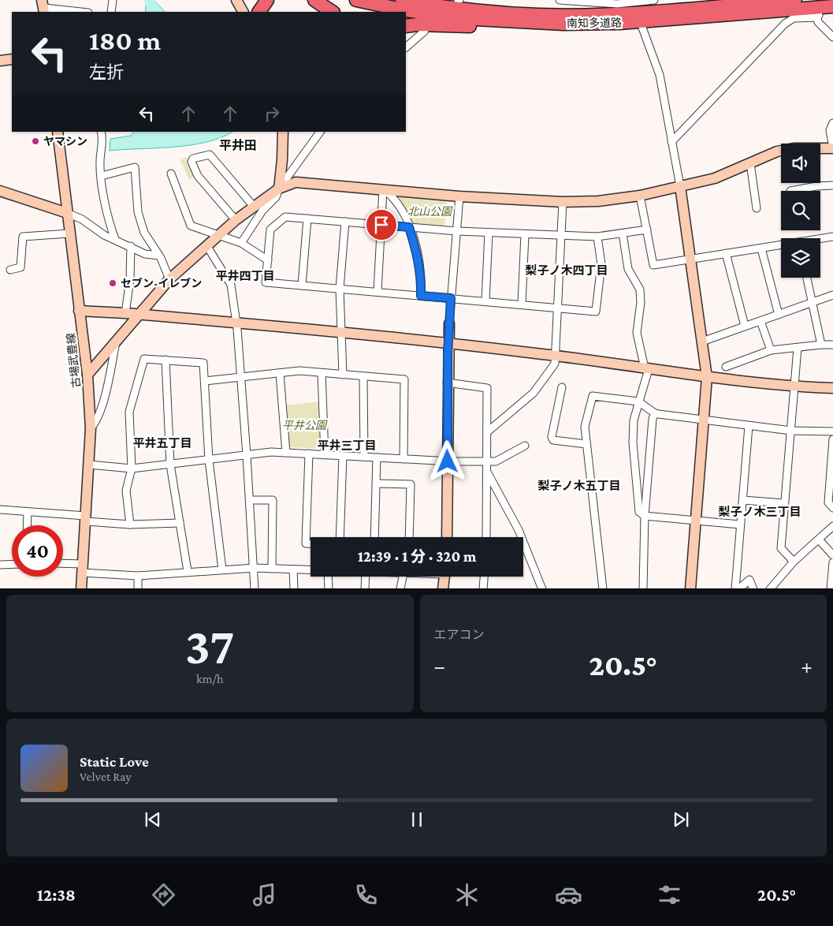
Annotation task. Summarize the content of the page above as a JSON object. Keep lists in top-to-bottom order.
{
  "streets": {
    "highway": ["南知多道路"],
    "street": ["古場武豊線"]
  },
  "districts": [
    "平井田",
    "梨子ノ木四丁目",
    "平井四丁目",
    "平井五丁目",
    "平井三丁目",
    "梨子ノ木五丁目",
    "梨子ノ木三丁目"
  ],
  "parks": ["北山公園", "平井公園"],
  "places": ["ヤマシン", "セブン-イレブン"],
  "page": {
    "turn": ["180 m", "左折"],
    "limit": "40",
    "trip": "12:39 · 1 分 · 320 m",
    "tile": [
      ["37", "km/h"],
      "エアコン"
    ],
    "heat": ["−", "20.5°", "+"],
    "song": ["Static Love", "Velvet Ray"],
    "tabs": ["12:38", "20.5°"]
  }
}
